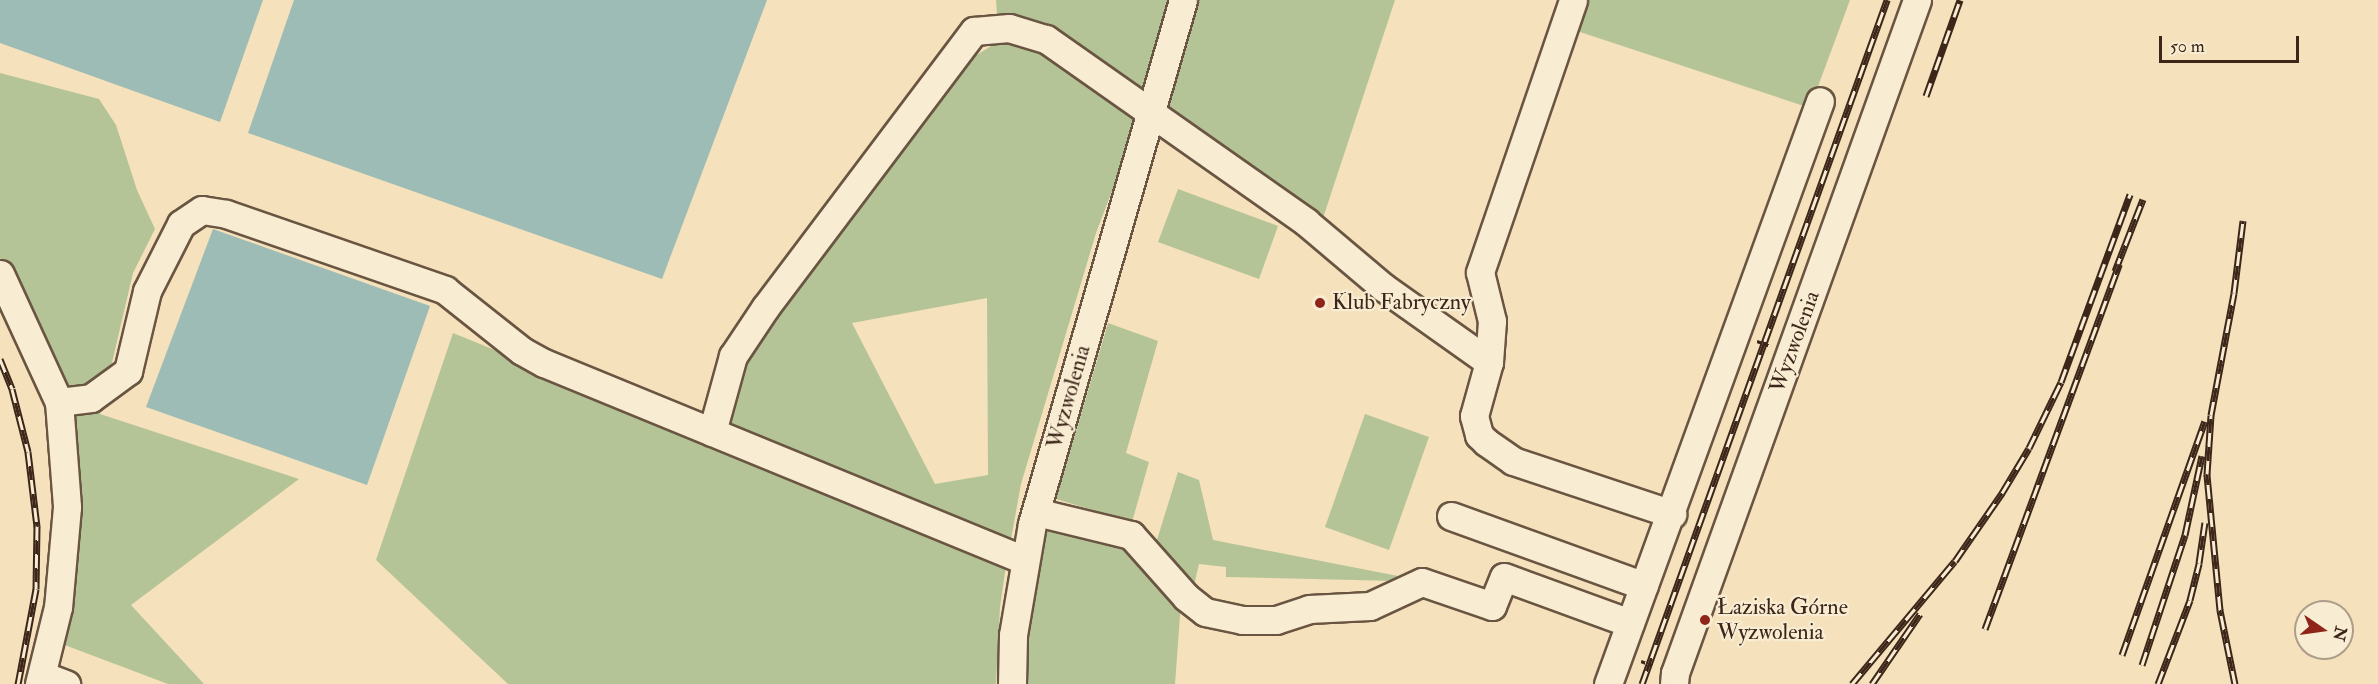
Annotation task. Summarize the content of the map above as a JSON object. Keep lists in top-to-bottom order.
{
  "streets": {
    "street": ["Wyzwolenia"]
  },
  "places": ["Klub Fabryczny", "Łaziska Górne Wyzwolenia"],
  "scale_bar": "50 m",
  "north": "right"
}
